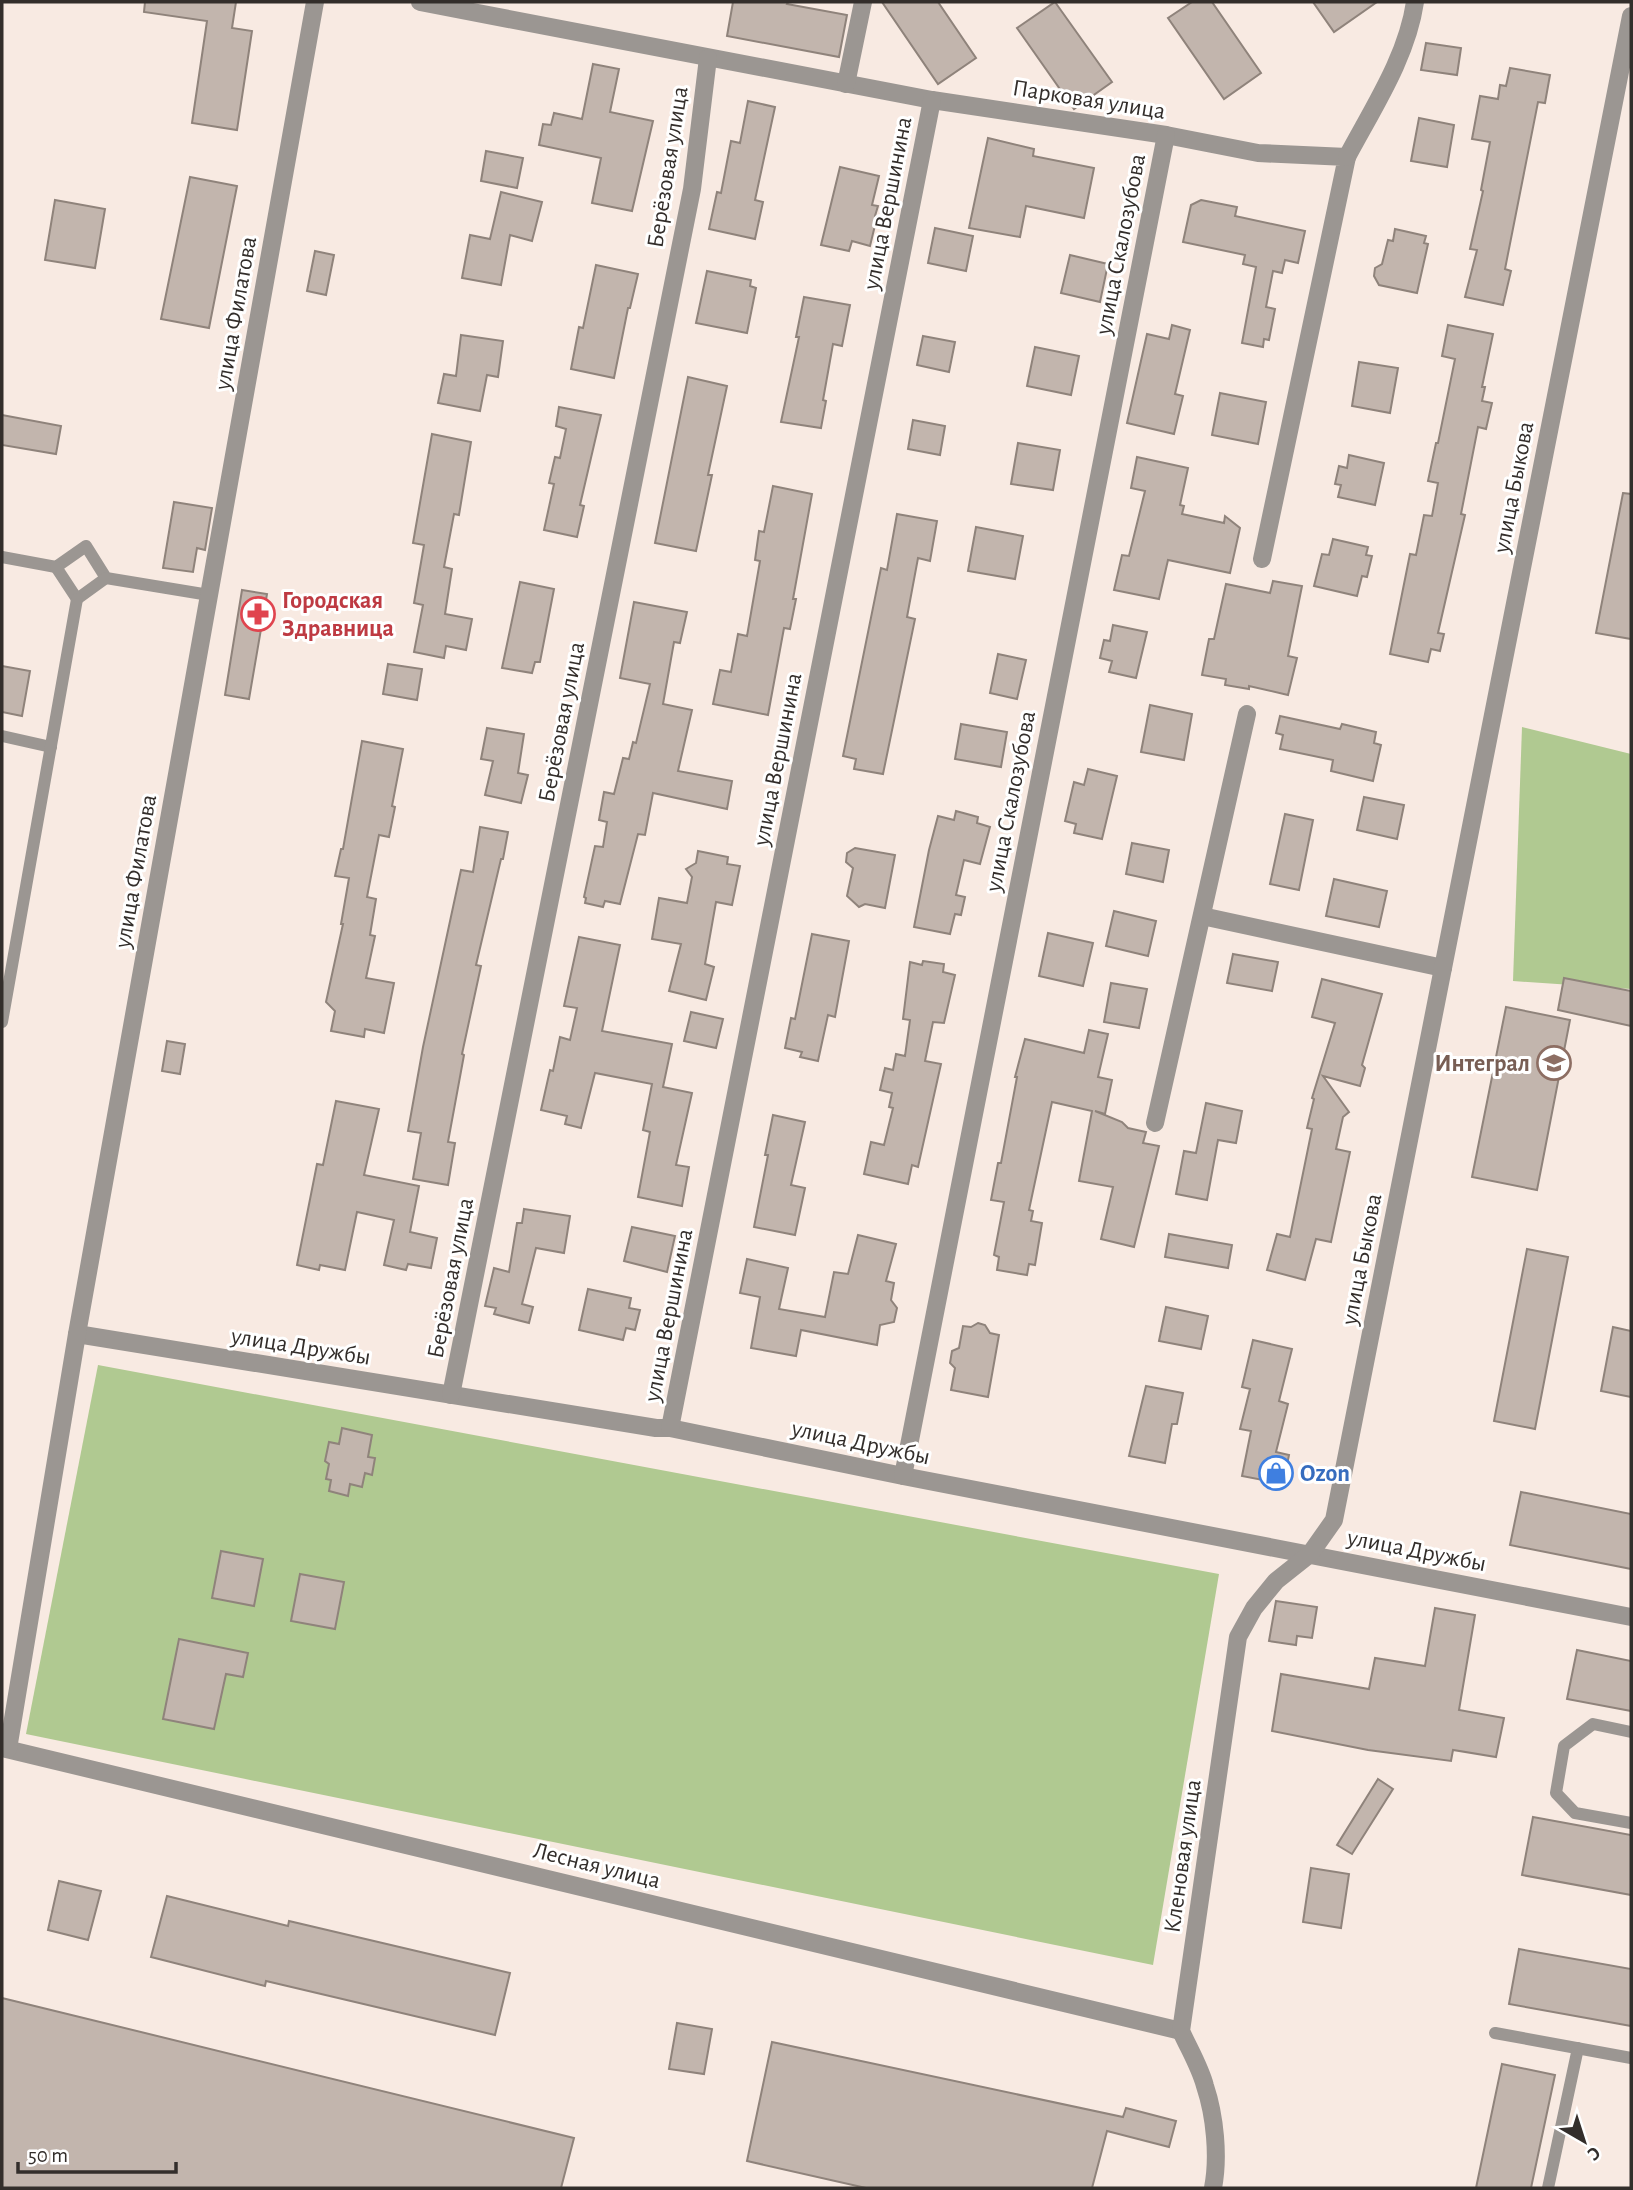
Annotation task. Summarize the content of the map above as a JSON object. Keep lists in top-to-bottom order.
{
  "streets": {
    "street": [
      "Парковая улица",
      "Берёзовая улица",
      "улица Вершинина",
      "улица Скалозубова",
      "улица Филатова",
      "улица Быкова",
      "улица Дружбы",
      "Кленовая улица",
      "Лесная улица"
    ]
  },
  "crossings": [
    ["Парковая улица", "Берёзовая улица"],
    ["Парковая улица", "улица Вершинина"],
    ["Парковая улица", "улица Скалозубова"],
    ["Берёзовая улица", "улица Дружбы"],
    ["улица Вершинина", "улица Дружбы"],
    ["улица Скалозубова", "улица Дружбы"],
    ["улица Филатова", "улица Дружбы"],
    ["улица Филатова", "Лесная улица"],
    ["улица Быкова", "улица Дружбы"],
    ["улица Быкова", "Кленовая улица"],
    ["улица Дружбы", "Кленовая улица"],
    ["Кленовая улица", "Лесная улица"]
  ],
  "places": {
    "pharmacy": ["Городская Здравница"],
    "school or university": ["Интеграл"],
    "shop": ["Ozon"]
  },
  "scale_bar": "50 m",
  "north": "bottom right"
}
